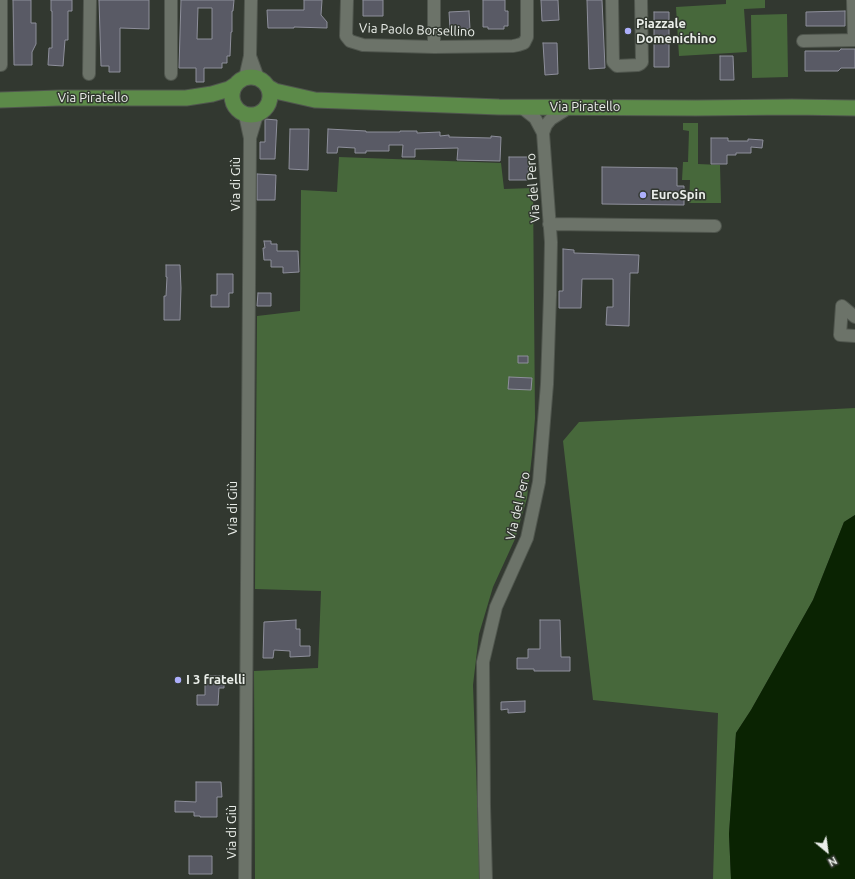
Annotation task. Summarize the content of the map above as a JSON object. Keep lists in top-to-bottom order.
{
  "streets": {
    "main road": ["Via Piratello"],
    "street": ["Via Paolo Borsellino", "Via di Giù", "Via del Pero"]
  },
  "crossings": [
    ["Via Piratello", "Via di Giù"],
    ["Via Piratello", "Via del Pero"]
  ],
  "places": ["Piazzale Domenichino", "EuroSpin", "I 3 fratelli"],
  "north": "bottom right"
}
